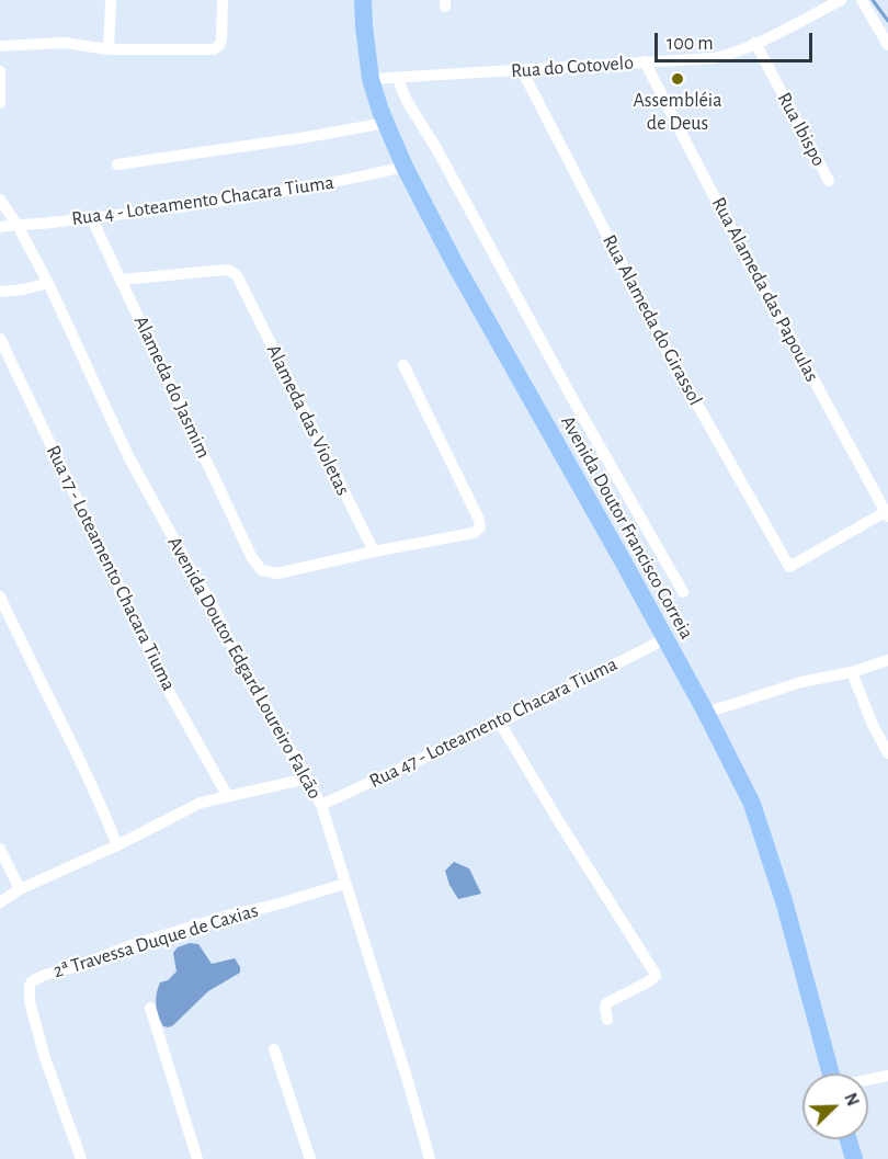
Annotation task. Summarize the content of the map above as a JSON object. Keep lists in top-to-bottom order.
{
  "streets": {
    "main road": ["Avenida Doutor Francisco Correia"],
    "street": [
      "Rua do Cotovelo",
      "Rua Ibispo",
      "Rua 4 - Loteamento Chacara Tiuma",
      "Rua Alameda das Papoulas",
      "Rua Alameda do Girassol",
      "Alameda do Jasmim",
      "Alameda das Violetas",
      "Rua 17 - Loteamento Chacara Tiuma",
      "Avenida Doutor Edgard Loureiro Falcão",
      "Rua 47 - Loteamento Chacara Tiuma",
      "2ª Travessa Duque de Caxias"
    ]
  },
  "crossings": [
    ["Rua do Cotovelo", "Rua Ibispo"],
    ["Rua do Cotovelo", "Rua Alameda das Papoulas"],
    ["Rua do Cotovelo", "Rua Alameda do Girassol"],
    ["Rua do Cotovelo", "Avenida Doutor Francisco Correia"],
    ["Rua 4 - Loteamento Chacara Tiuma", "Alameda do Jasmim"],
    ["Rua 4 - Loteamento Chacara Tiuma", "Avenida Doutor Francisco Correia"],
    ["Rua 4 - Loteamento Chacara Tiuma", "Avenida Doutor Edgard Loureiro Falcão"],
    ["Rua Alameda das Papoulas", "Rua Alameda do Girassol"],
    ["Alameda do Jasmim", "Alameda das Violetas"],
    ["Avenida Doutor Francisco Correia", "Rua 47 - Loteamento Chacara Tiuma"],
    ["Avenida Doutor Edgard Loureiro Falcão", "Rua 47 - Loteamento Chacara Tiuma"],
    ["Avenida Doutor Edgard Loureiro Falcão", "2ª Travessa Duque de Caxias"]
  ],
  "places": ["Assembléia de Deus"],
  "scale_bar": "100 m",
  "north": "top right"
}
